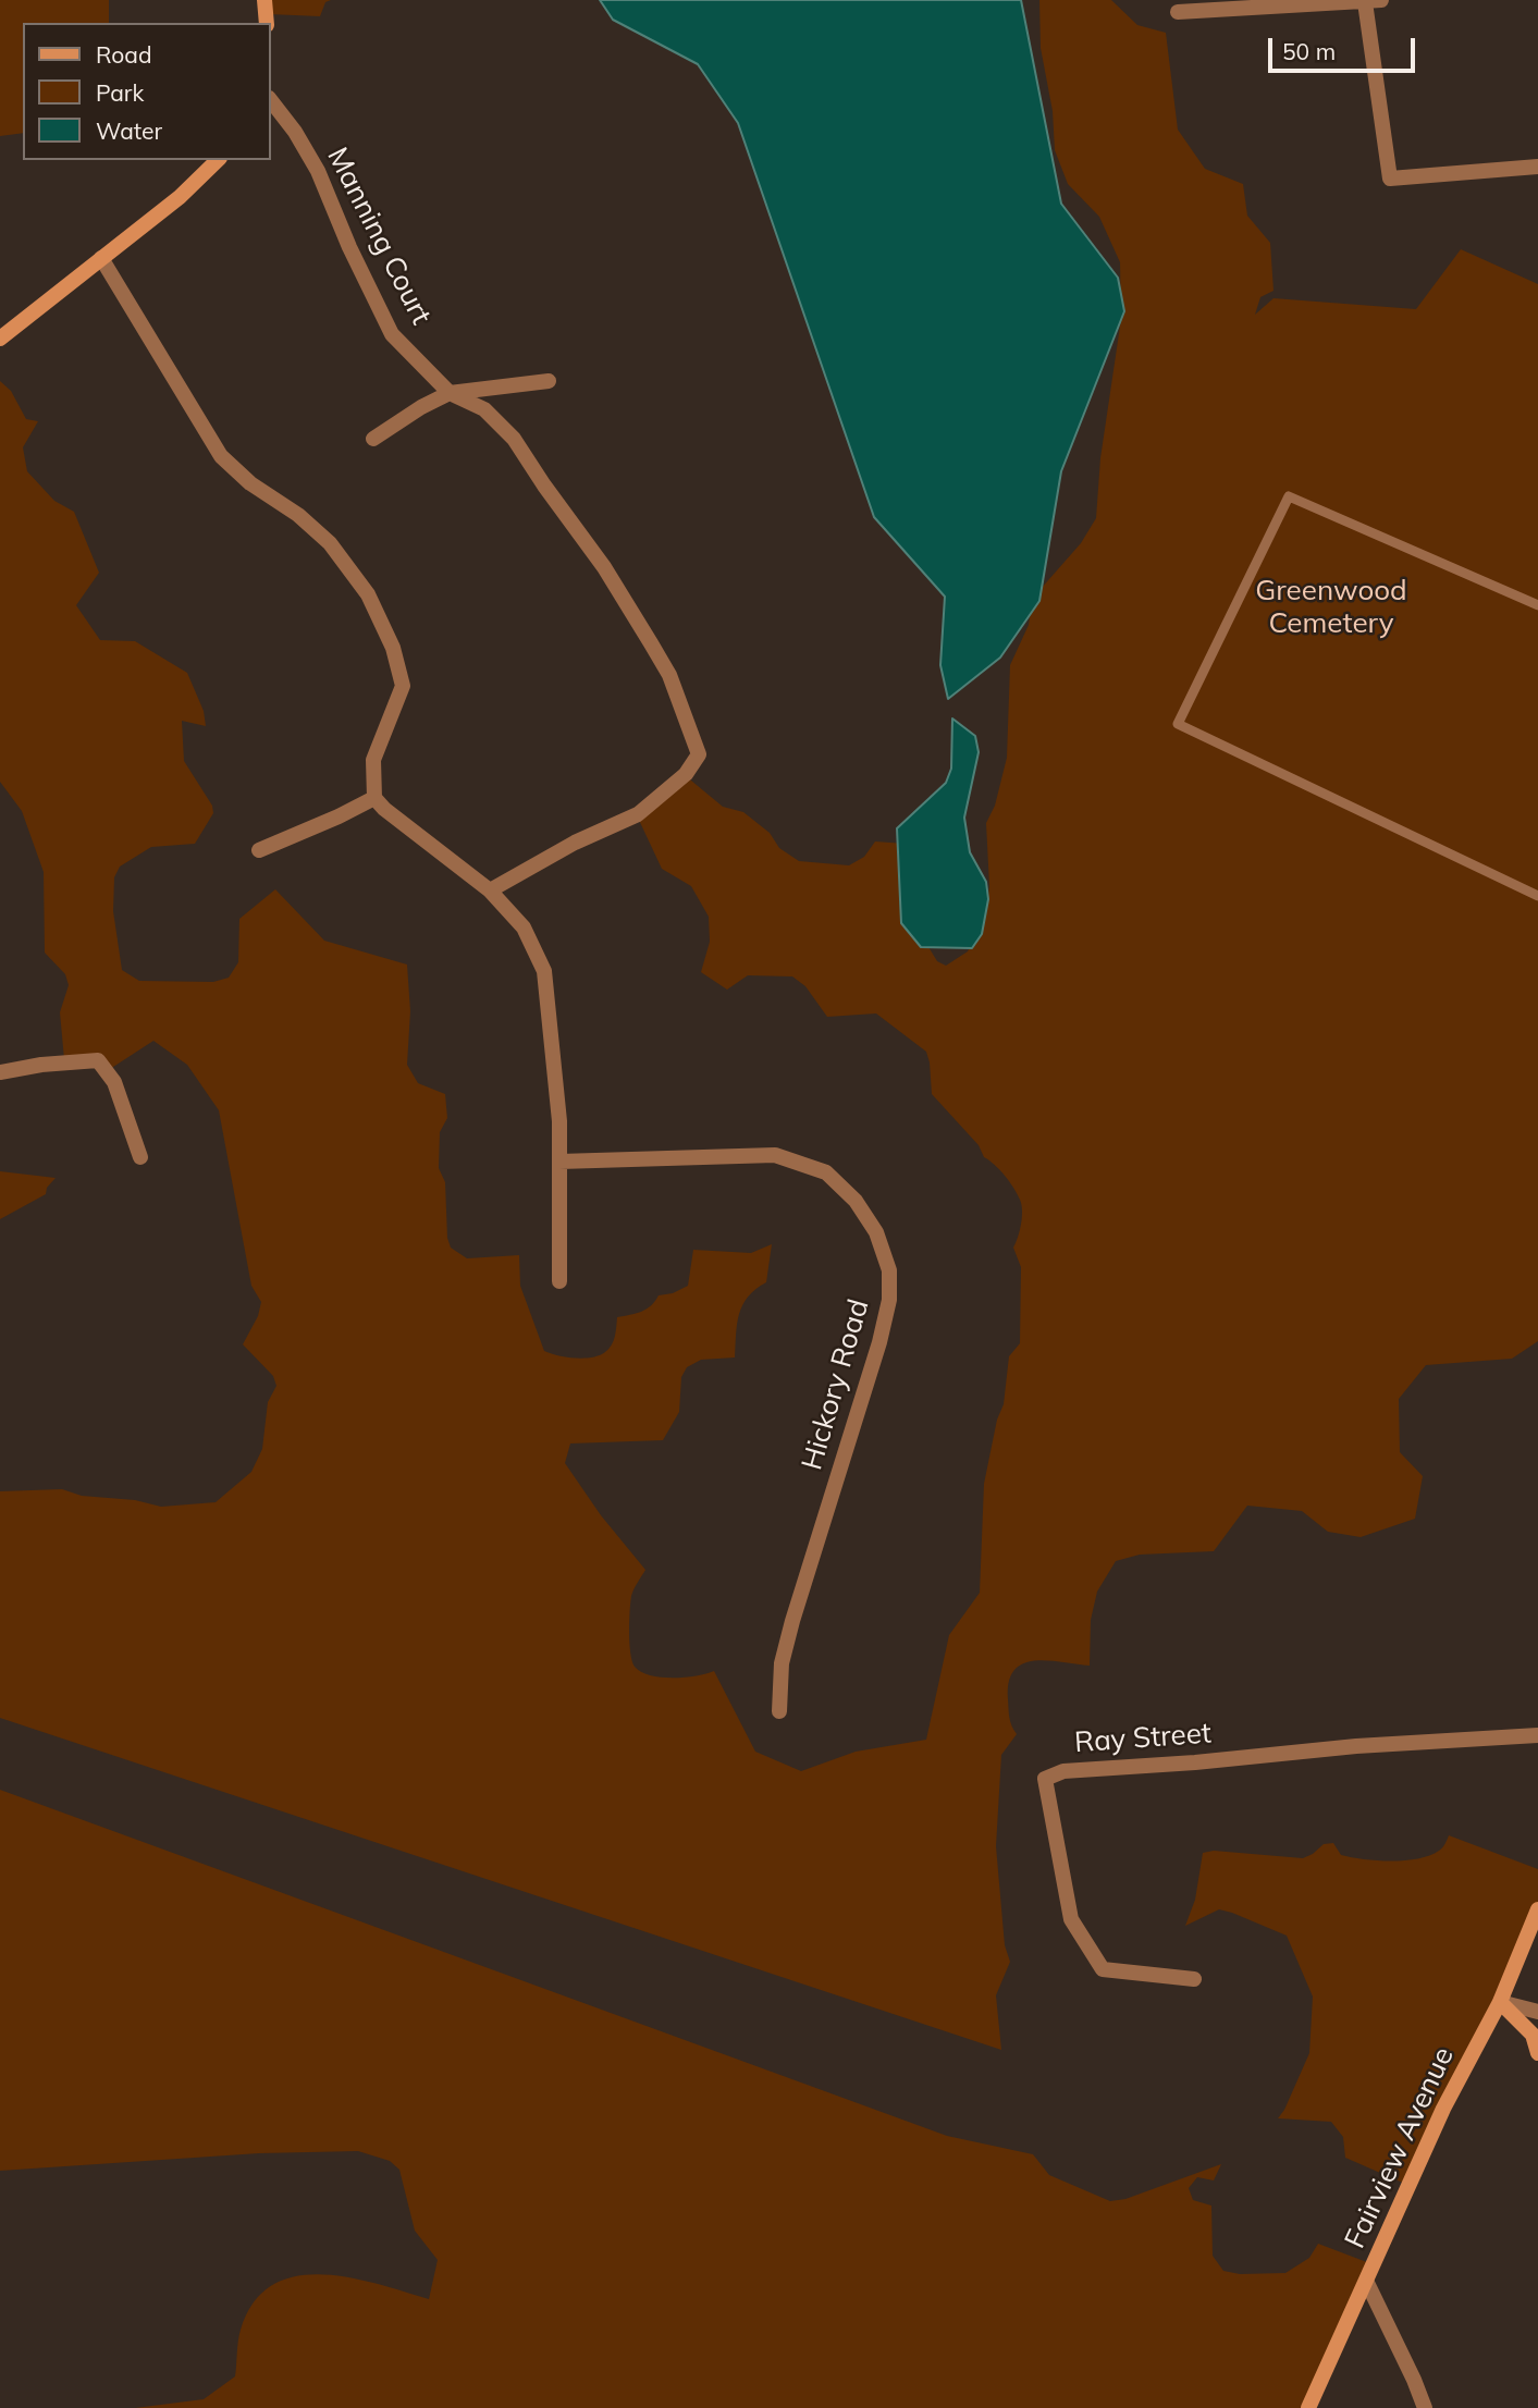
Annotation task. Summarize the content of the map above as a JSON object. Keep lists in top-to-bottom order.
{
  "streets": {
    "main road": ["Fairview Avenue"],
    "street": ["Manning Court", "Hickory Road", "Ray Street"]
  },
  "parks": ["Greenwood Cemetery"],
  "legend": ["Road", "Park", "Water"],
  "scale_bar": "50 m"
}
